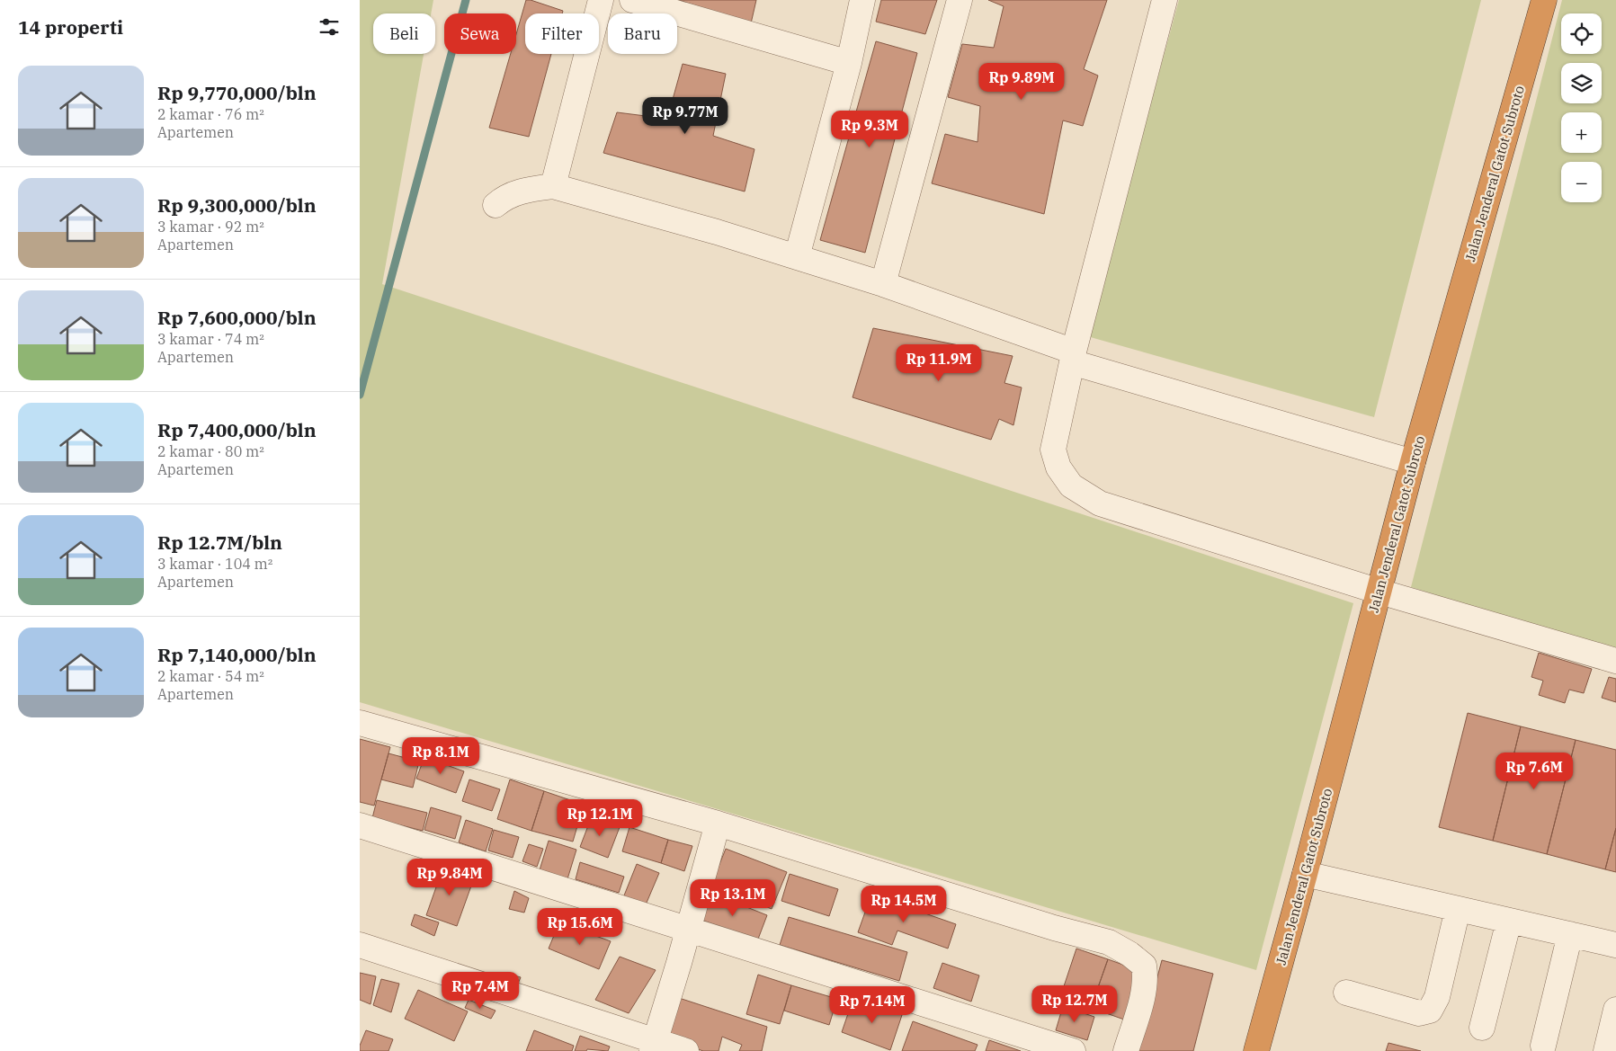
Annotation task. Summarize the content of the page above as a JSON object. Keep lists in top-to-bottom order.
{
  "streets": {
    "highway": ["Jalan Jenderal Gatot Subroto"]
  },
  "page": {
    "heading": "14 properti",
    "map_buttons": ["+", "−"],
    "chip": [
      "Beli",
      "Sewa",
      "Filter",
      "Baru"
    ],
    "list": [
      {
        "name": "Rp 9,770,000/bln",
        "note": "2 kamar · 76 m² · Apartemen"
      },
      {
        "name": "Rp 9,300,000/bln",
        "note": "3 kamar · 92 m² · Apartemen"
      },
      {
        "name": "Rp 7,600,000/bln",
        "note": "3 kamar · 74 m² · Apartemen"
      },
      {
        "name": "Rp 7,400,000/bln",
        "note": "2 kamar · 80 m² · Apartemen"
      },
      {
        "name": "Rp 12.7M/bln",
        "note": "3 kamar · 104 m² · Apartemen"
      },
      {
        "name": "Rp 7,140,000/bln",
        "note": "2 kamar · 54 m² · Apartemen"
      }
    ],
    "price": [
      "Rp 9.89M",
      "Rp 9.77M",
      "Rp 9.3M",
      "Rp 11.9M",
      "Rp 8.1M",
      "Rp 7.6M",
      "Rp 12.1M",
      "Rp 9.84M",
      "Rp 13.1M",
      "Rp 14.5M",
      "Rp 15.6M",
      "Rp 7.4M",
      "Rp 12.7M",
      "Rp 7.14M"
    ]
  }
}
